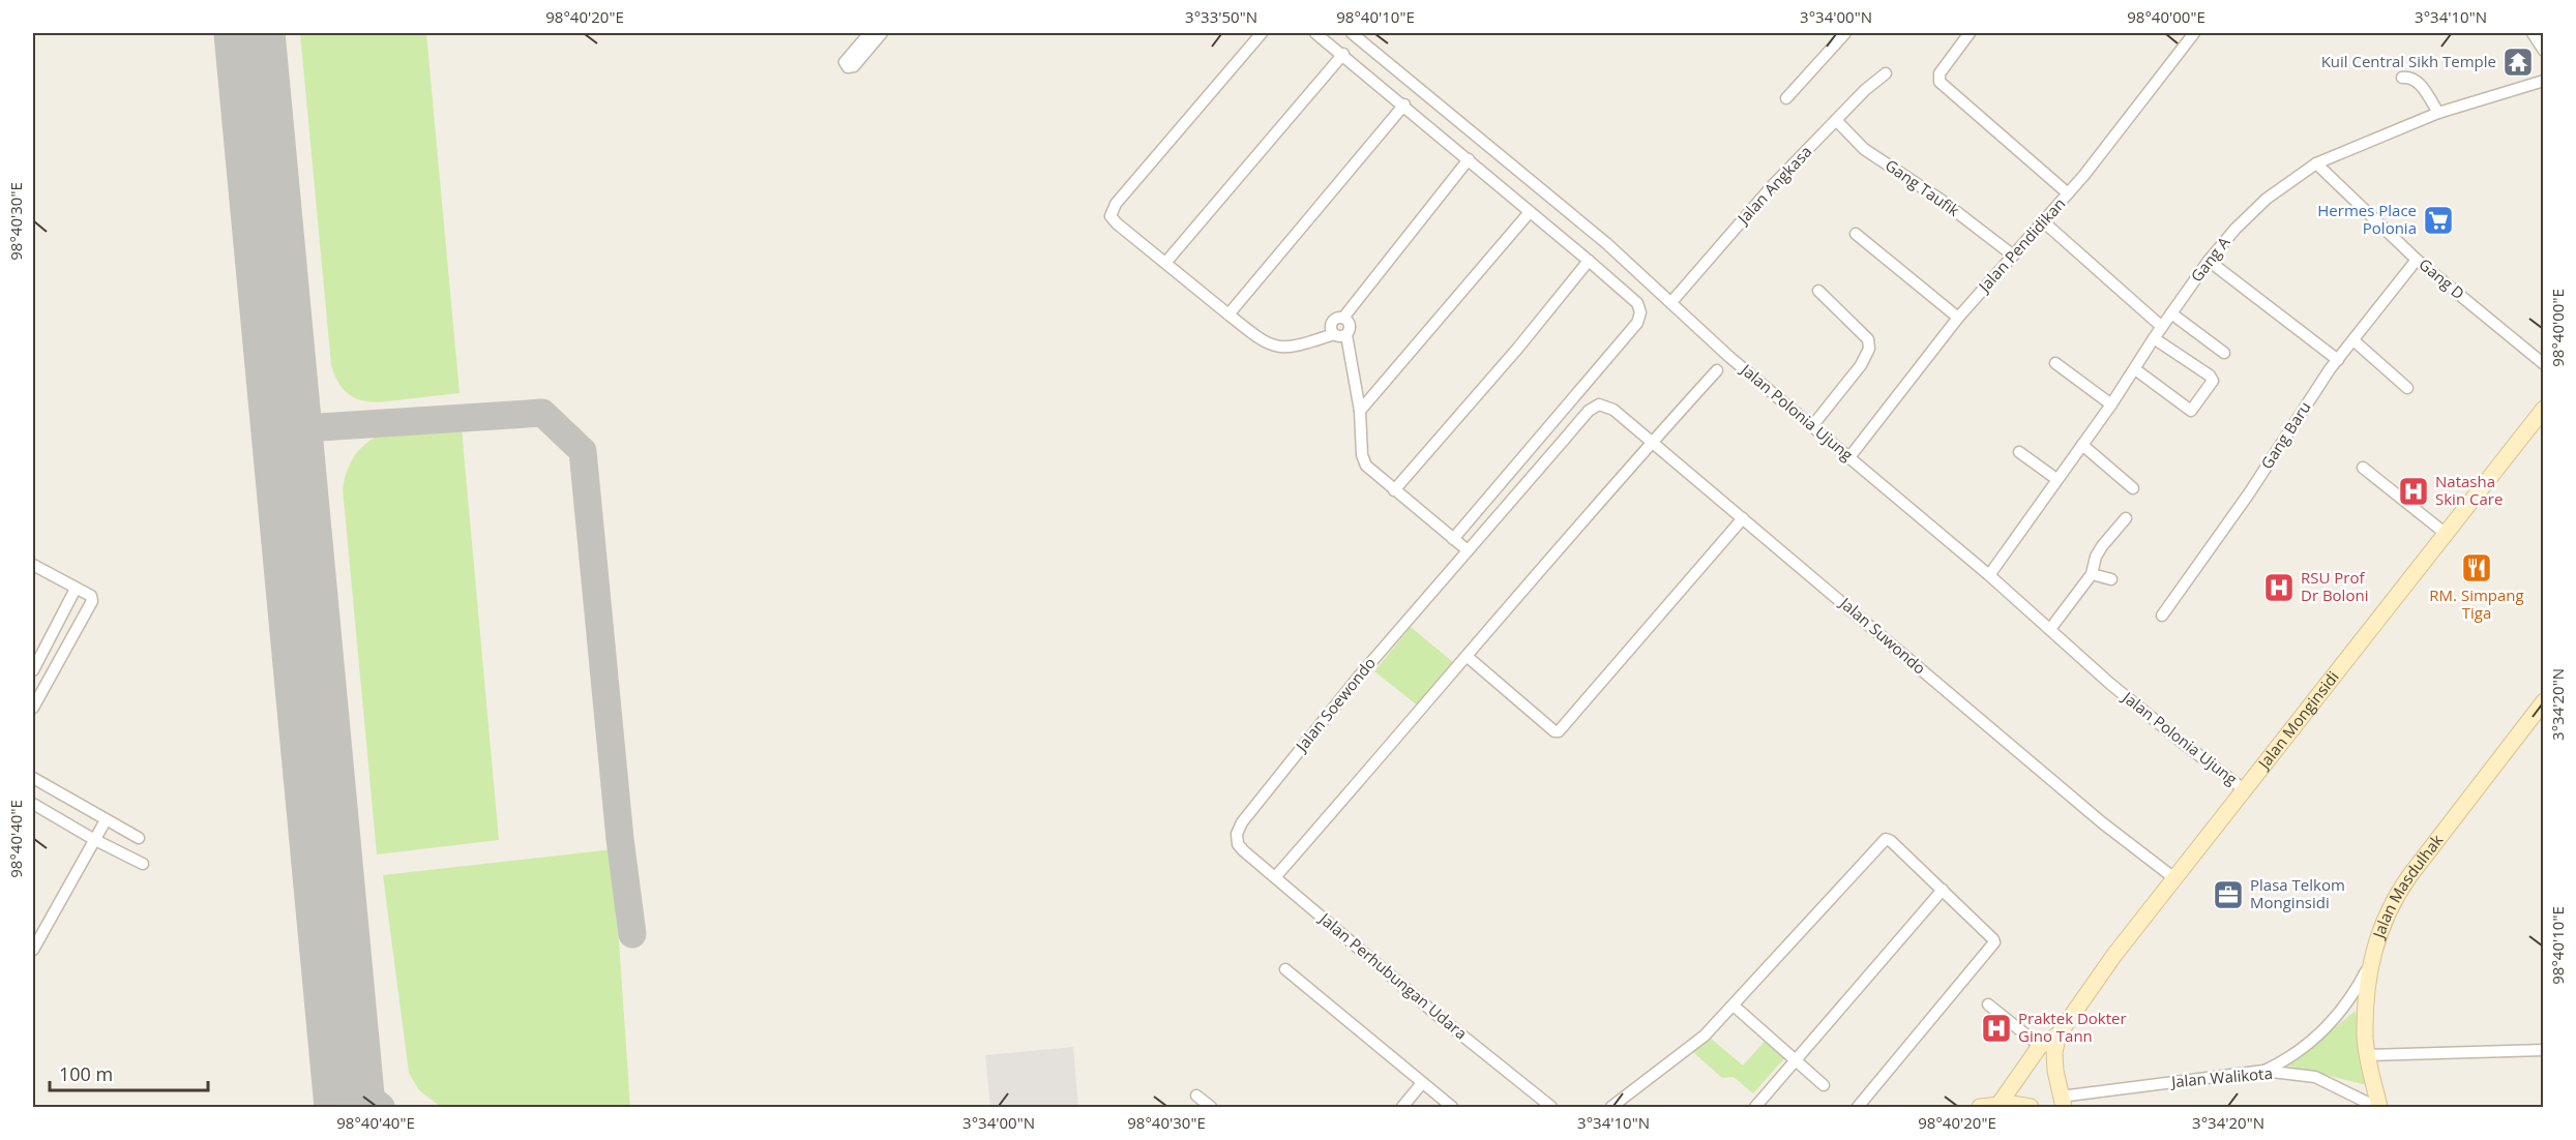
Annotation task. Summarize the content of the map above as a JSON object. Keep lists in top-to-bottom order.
{
  "streets": {
    "main road": ["Jalan Monginsidi", "Jalan Masdulhak"],
    "street": [
      "Jalan Angkasa",
      "Gang Taufik",
      "Jalan Pendidikan",
      "Gang A",
      "Gang D",
      "Jalan Polonia Ujung",
      "Gang Baru",
      "Jalan Suwondo",
      "Jalan Soewondo",
      "Jalan Perhubungan Udara",
      "Jalan Walikota"
    ]
  },
  "crossings": [
    ["Jalan Angkasa", "Gang Taufik"],
    ["Jalan Angkasa", "Jalan Polonia Ujung"],
    ["Gang Taufik", "Jalan Pendidikan"],
    ["Jalan Pendidikan", "Jalan Polonia Ujung"],
    ["Gang A", "Gang D"],
    ["Gang A", "Jalan Polonia Ujung"],
    ["Gang D", "Gang Baru"],
    ["Jalan Polonia Ujung", "Jalan Monginsidi"],
    ["Jalan Suwondo", "Jalan Soewondo"],
    ["Jalan Suwondo", "Jalan Monginsidi"],
    ["Jalan Soewondo", "Jalan Perhubungan Udara"],
    ["Jalan Masdulhak", "Jalan Walikota"]
  ],
  "places": {
    "temple": ["Kuil Central Sikh Temple"],
    "supermarket": ["Hermes Place Polonia"],
    "hospital": ["Natasha Skin Care", "RSU Prof Dr Boloni", "Praktek Dokter Gino Tann"],
    "restaurant": ["RM. Simpang Tiga"],
    "office": ["Plasa Telkom Monginsidi"]
  },
  "scale_bar": "100 m",
  "coordinates": [
    "98°40'20\"E",
    "3°33'50\"N",
    "98°40'10\"E",
    "3°34'00\"N",
    "98°40'00\"E",
    "3°34'10\"N",
    "98°40'30\"E",
    "3°34'20\"N",
    "98°40'40\"E"
  ]
}
